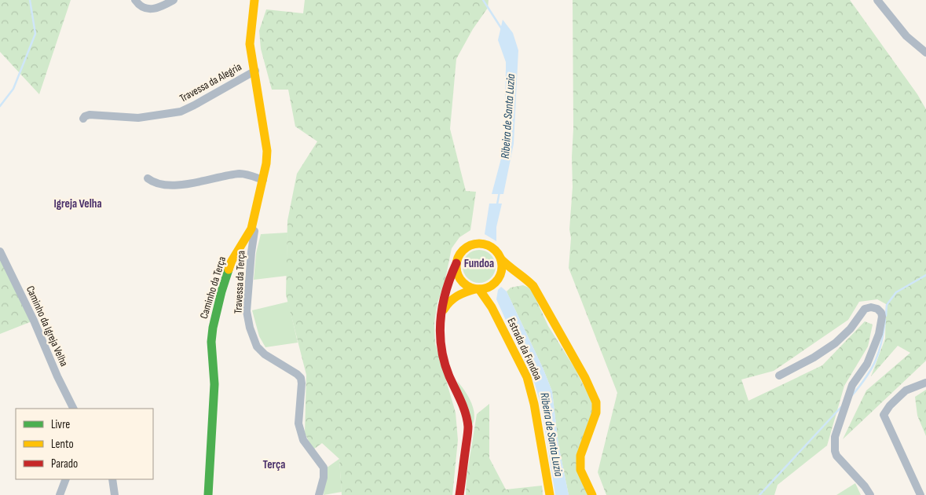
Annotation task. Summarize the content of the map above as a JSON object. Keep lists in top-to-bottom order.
{
  "streets": {
    "main road": ["Caminho da Terça", "Estrada da Fundoa"],
    "street": ["Travessa da Alegria", "Travessa da Terça", "Caminho da Igreja Velha"]
  },
  "crossings": [
    ["Travessa da Alegria", "Caminho da Terça"],
    ["Travessa da Terça", "Caminho da Terça"]
  ],
  "districts": ["Igreja Velha", "Fundoa", "Terça"],
  "water": ["Ribeira de Santa Luzia"],
  "legend": ["Livre", "Lento", "Parado"]
}
